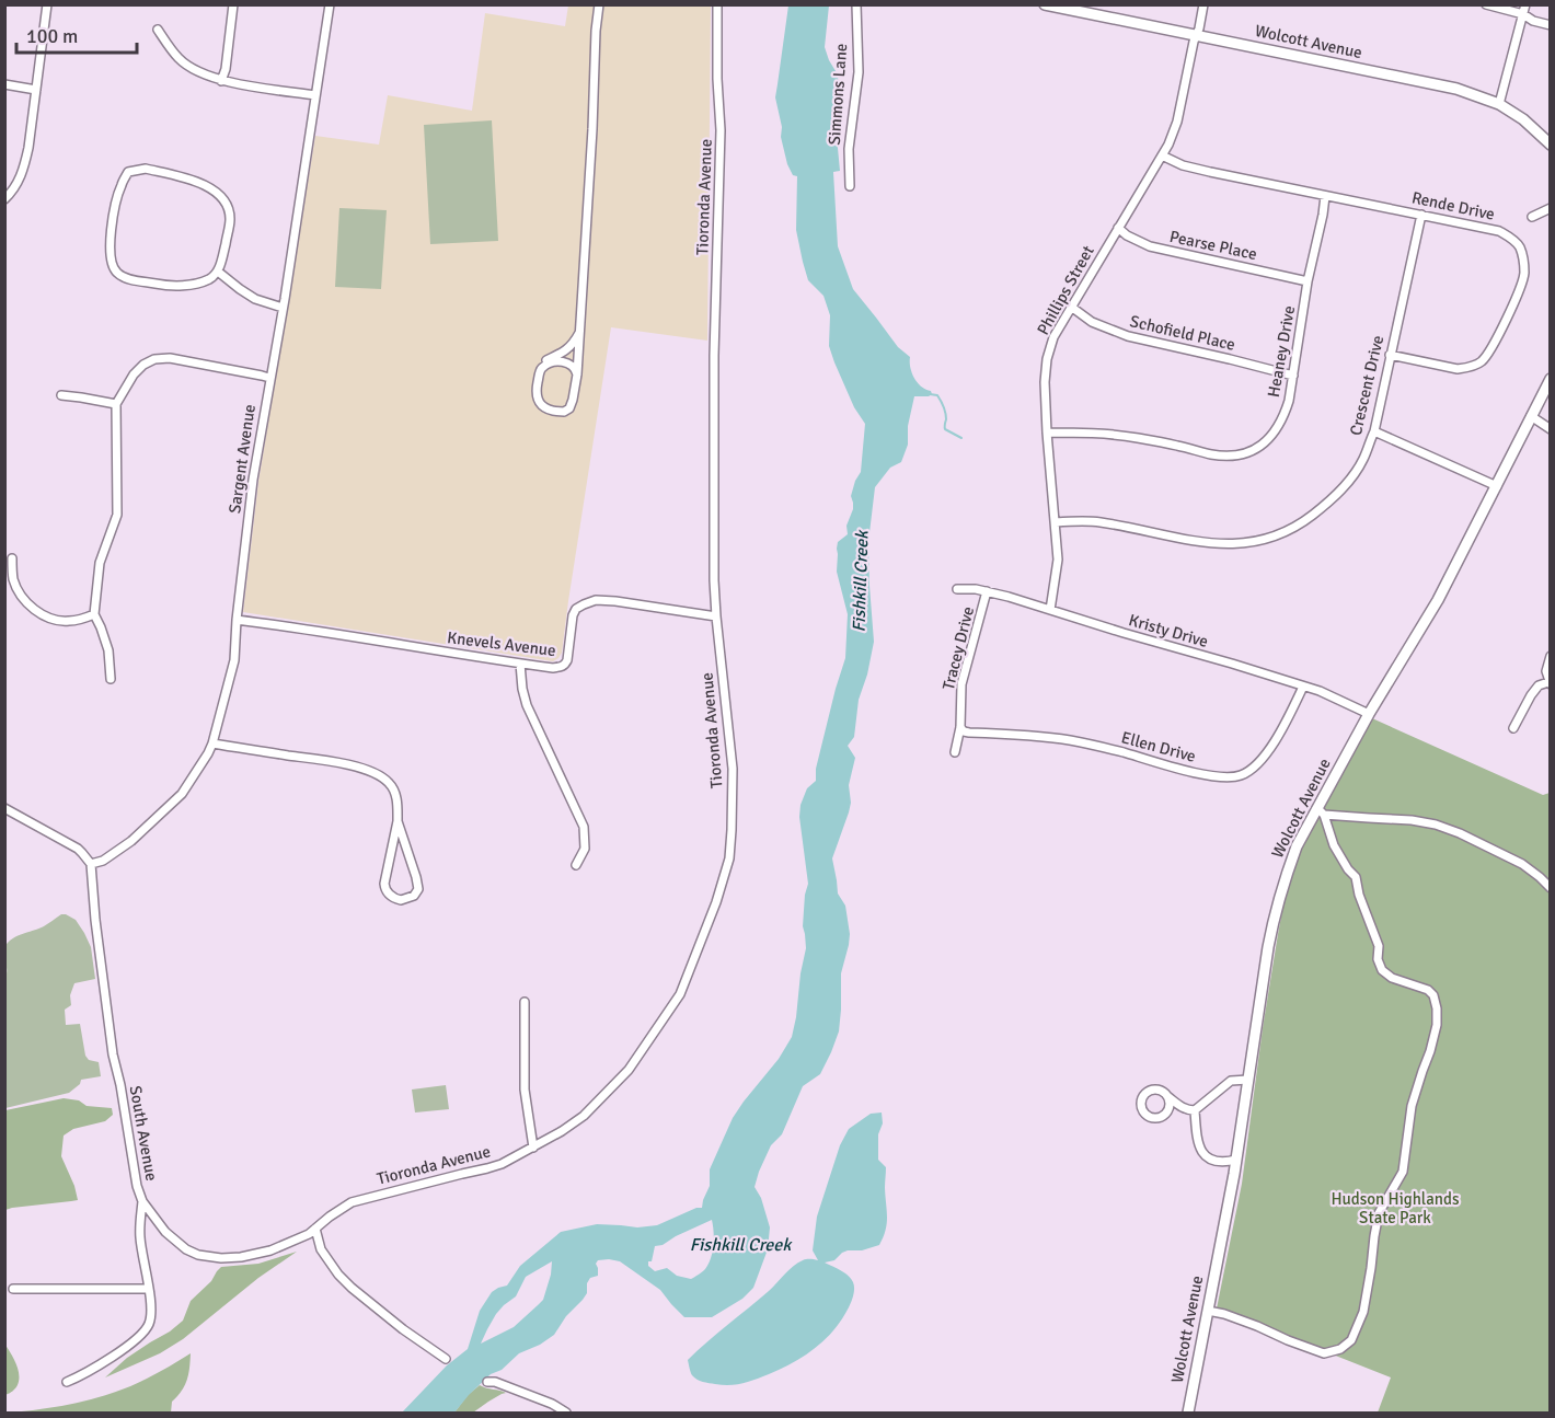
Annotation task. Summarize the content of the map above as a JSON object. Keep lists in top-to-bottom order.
{
  "streets": {
    "main road": ["Wolcott Avenue"],
    "street": [
      "Simmons Lane",
      "Tioronda Avenue",
      "Rende Drive",
      "Pearse Place",
      "Phillips Street",
      "Schofield Place",
      "Heaney Drive",
      "Crescent Drive",
      "Sargent Avenue",
      "Kristy Drive",
      "Knevels Avenue",
      "Tracey Drive",
      "Ellen Drive",
      "South Avenue"
    ]
  },
  "crossings": [
    ["Wolcott Avenue", "Phillips Street"],
    ["Wolcott Avenue", "Kristy Drive"],
    ["Tioronda Avenue", "Knevels Avenue"],
    ["Tioronda Avenue", "South Avenue"],
    ["Rende Drive", "Phillips Street"],
    ["Rende Drive", "Heaney Drive"],
    ["Rende Drive", "Crescent Drive"],
    ["Pearse Place", "Phillips Street"],
    ["Pearse Place", "Heaney Drive"],
    ["Phillips Street", "Schofield Place"],
    ["Phillips Street", "Heaney Drive"],
    ["Phillips Street", "Crescent Drive"],
    ["Phillips Street", "Kristy Drive"],
    ["Schofield Place", "Heaney Drive"],
    ["Sargent Avenue", "Knevels Avenue"],
    ["Sargent Avenue", "South Avenue"],
    ["Kristy Drive", "Tracey Drive"],
    ["Kristy Drive", "Ellen Drive"],
    ["Tracey Drive", "Ellen Drive"]
  ],
  "water": ["Fishkill Creek"],
  "parks": ["Hudson Highlands State Park"],
  "scale_bar": "100 m"
}
